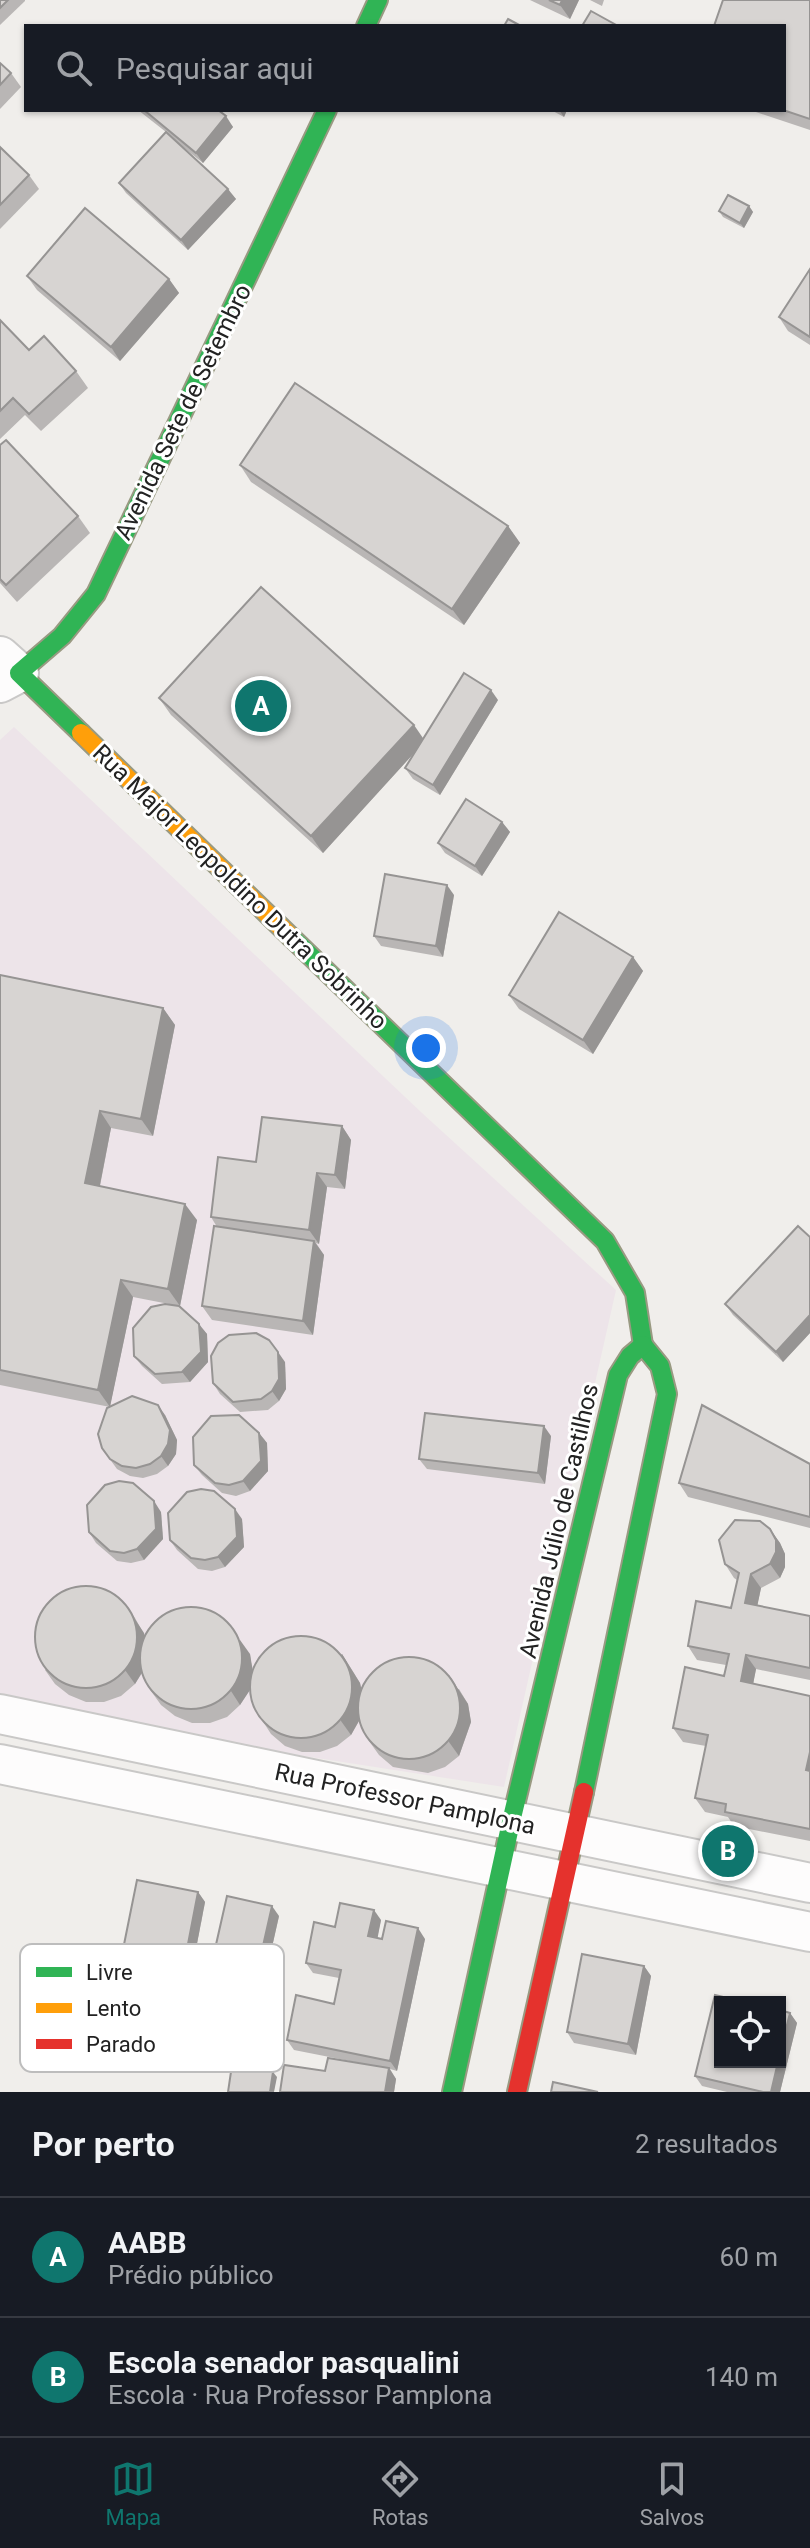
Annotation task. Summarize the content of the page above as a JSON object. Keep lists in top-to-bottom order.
{
  "streets": {
    "street": [
      "Avenida Sete de Setembro",
      "Rua Major Leopoldino Dutra Sobrinho",
      "Avenida Júlio de Castilhos",
      "Rua Professor Pamplona"
    ]
  },
  "crossings": [
    ["Avenida Sete de Setembro", "Rua Major Leopoldino Dutra Sobrinho"],
    ["Rua Major Leopoldino Dutra Sobrinho", "Avenida Júlio de Castilhos"],
    ["Avenida Júlio de Castilhos", "Rua Professor Pamplona"]
  ],
  "legend": ["Livre", "Lento", "Parado"],
  "page": {
    "search": "Pesquisar aqui",
    "pins": ["A", "B"],
    "heading": ["Por perto", "2 resultados"],
    "list": [
      {
        "mark": "A",
        "name": "AABB",
        "note": "Prédio público",
        "value": "60 m"
      },
      {
        "mark": "B",
        "name": "Escola senador pasqualini",
        "note": "Escola · Rua Professor Pamplona",
        "value": "140 m"
      }
    ],
    "nav": ["Mapa", "Rotas", "Salvos"]
  }
}
